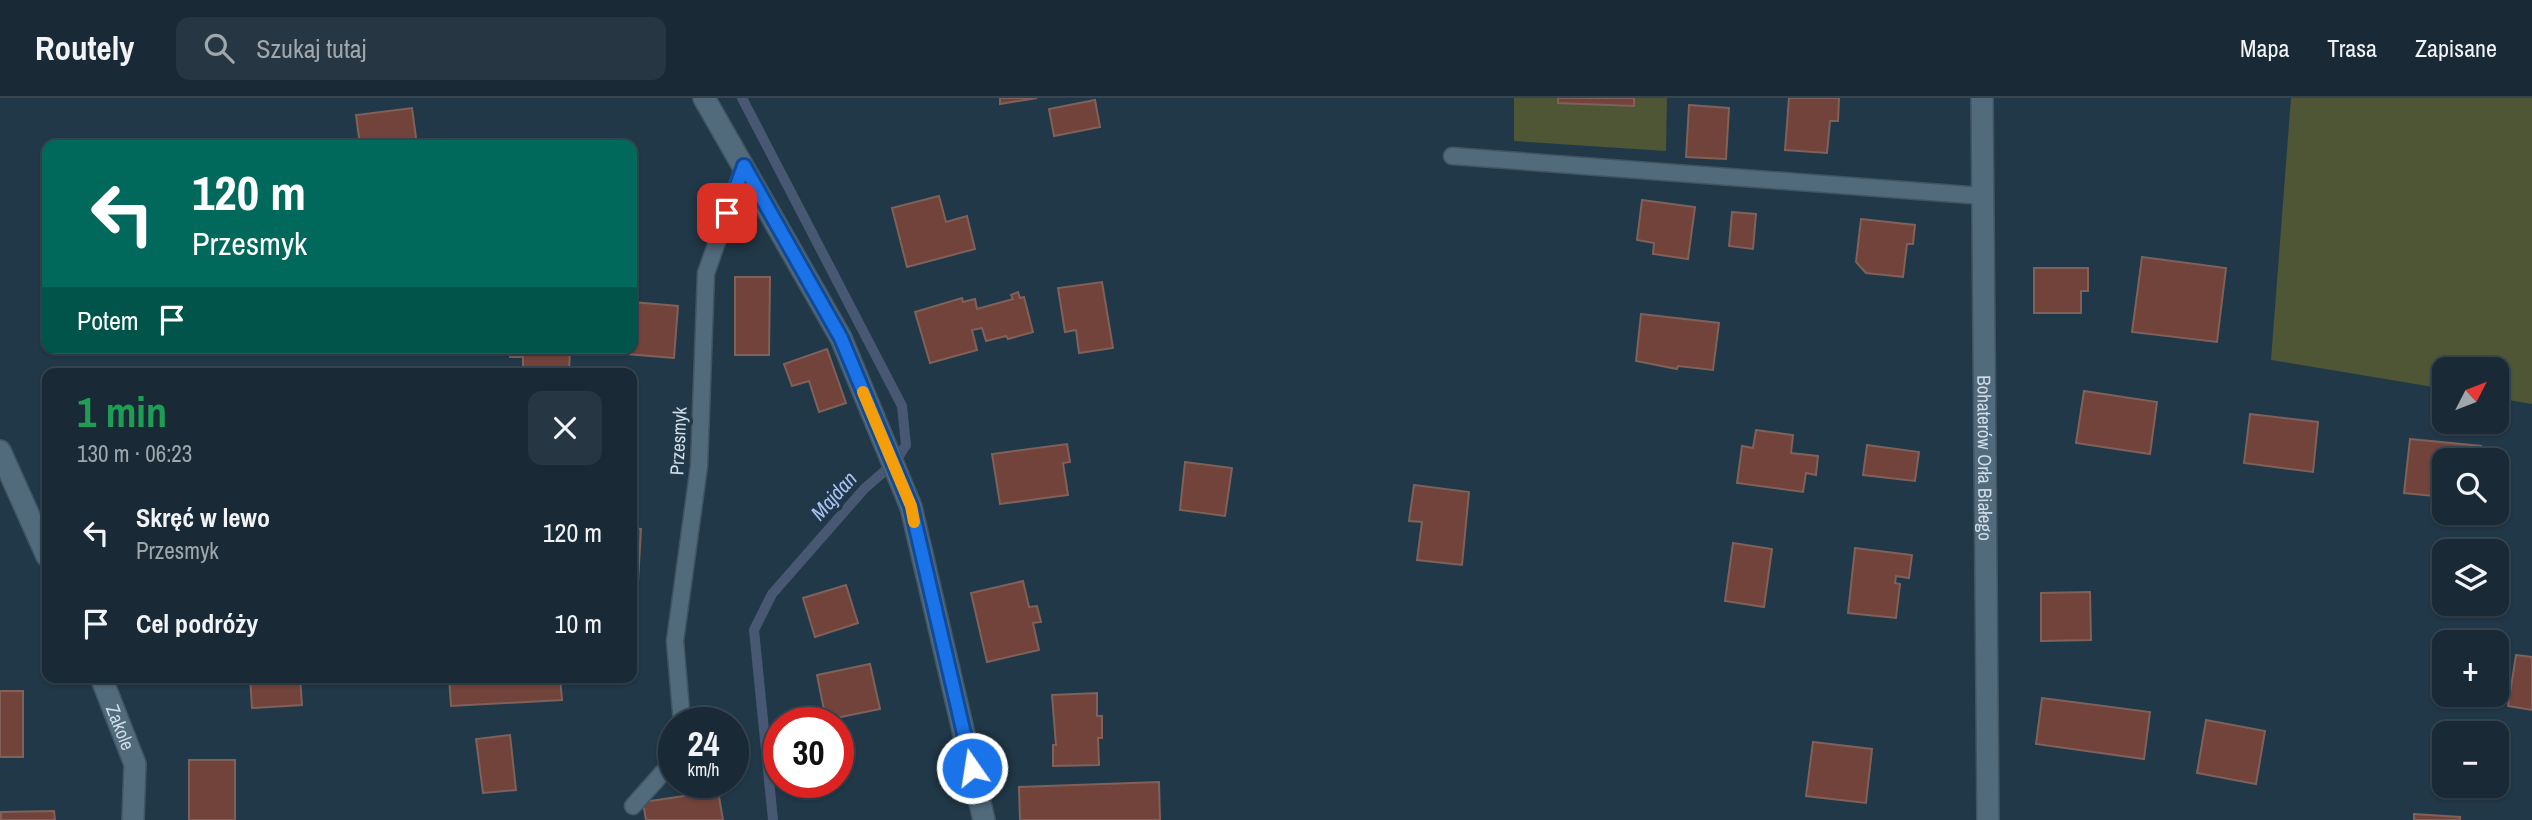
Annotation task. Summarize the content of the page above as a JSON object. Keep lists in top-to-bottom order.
{
  "streets": {
    "street": ["Bohaterów Orła Białego", "Zakole"],
    "lane": ["Przesmyk"]
  },
  "water": ["Majdan"],
  "north": "top right",
  "page": {
    "header": "Routely",
    "search": "Szukaj tutaj",
    "nav": ["Mapa", "Trasa", "Zapisane"],
    "turn": ["120 m", "Przesmyk"],
    "then": "Potem",
    "map_buttons": ["+", "−"],
    "heading": ["1 min", "130 m · 06:23"],
    "list": [
      {
        "name": "Skręć w lewo",
        "note": "Przesmyk",
        "value": "120 m"
      },
      {
        "name": "Cel podróży",
        "value": "10 m"
      }
    ],
    "speed": "24 km/h",
    "limit": "30"
  }
}
